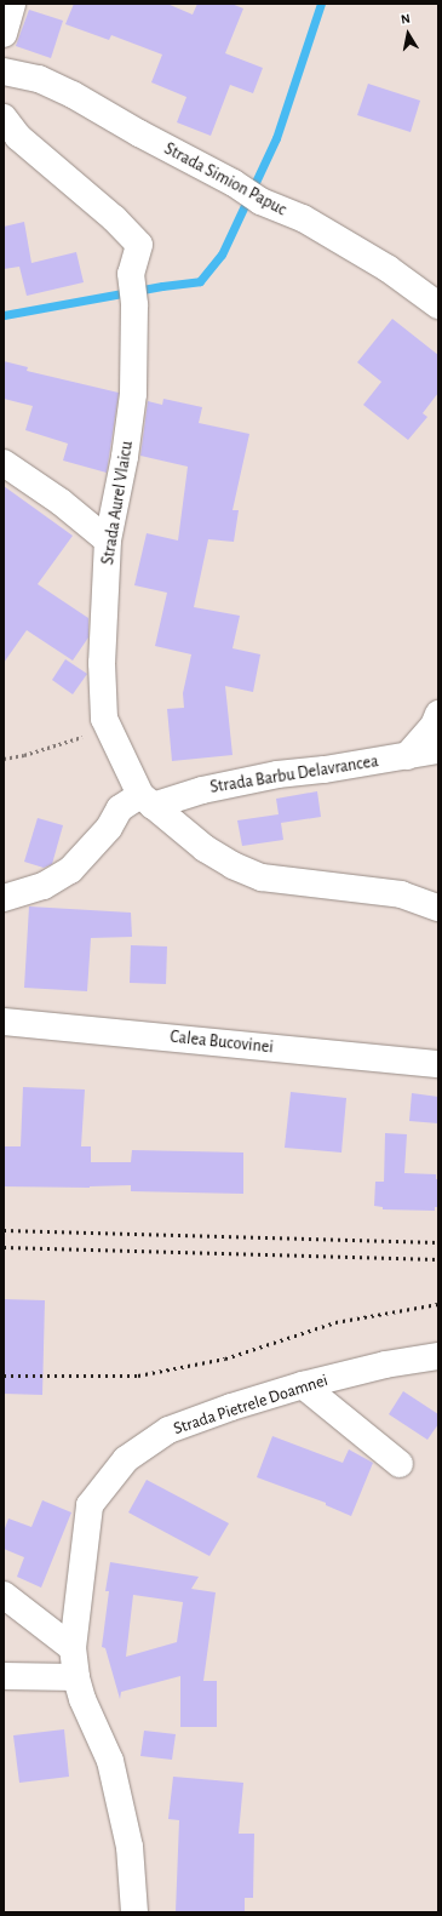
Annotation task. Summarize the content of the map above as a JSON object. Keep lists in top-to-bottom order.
{
  "streets": {
    "main road": [
      "Strada Simion Papuc",
      "Strada Aurel Vlaicu",
      "Strada Barbu Delavrancea",
      "Calea Bucovinei",
      "Strada Pietrele Doamnei"
    ]
  },
  "crossings": [
    ["Strada Aurel Vlaicu", "Strada Barbu Delavrancea"]
  ],
  "north": "top"
}
